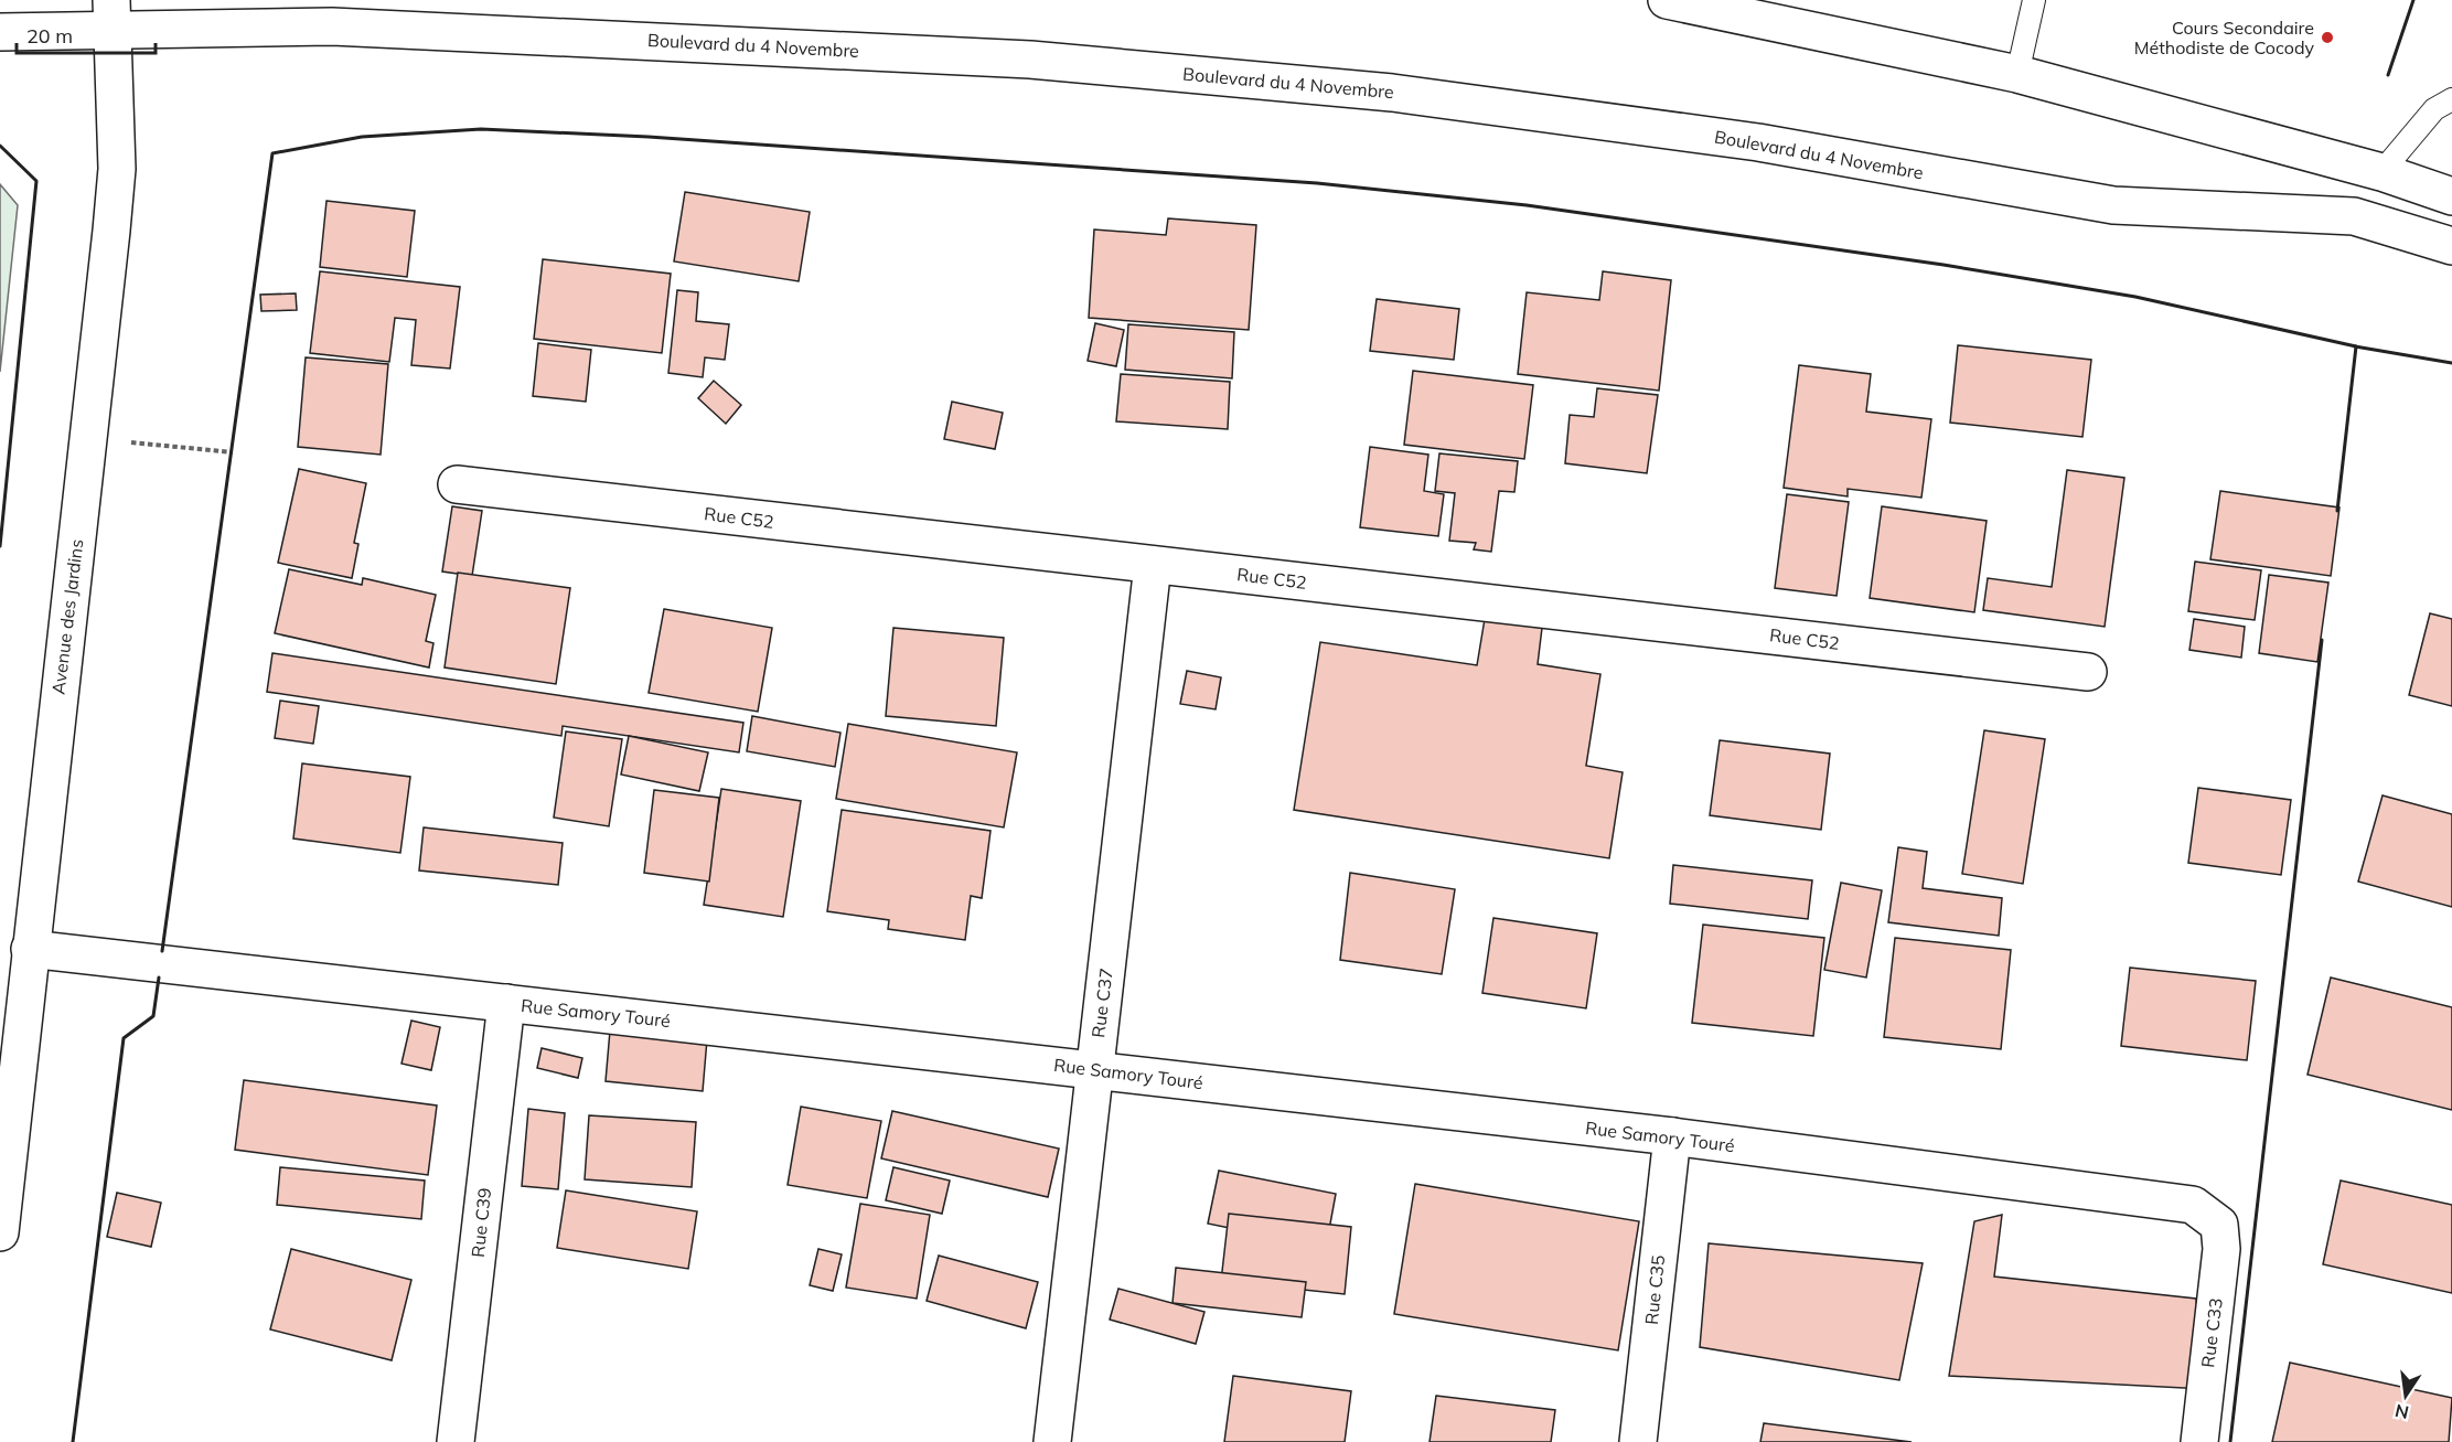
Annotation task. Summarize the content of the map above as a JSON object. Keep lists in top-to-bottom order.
{
  "streets": {
    "street": [
      "Boulevard du 4 Novembre",
      "Rue C52",
      "Avenue des Jardins",
      "Rue C37",
      "Rue Samory Touré",
      "Rue C39",
      "Rue C35",
      "Rue C33"
    ]
  },
  "crossings": [
    ["Boulevard du 4 Novembre", "Avenue des Jardins"],
    ["Rue C52", "Rue C37"],
    ["Avenue des Jardins", "Rue Samory Touré"],
    ["Rue C37", "Rue Samory Touré"],
    ["Rue Samory Touré", "Rue C39"],
    ["Rue Samory Touré", "Rue C35"],
    ["Rue Samory Touré", "Rue C33"]
  ],
  "places": ["Cours Secondaire Méthodiste de Cocody"],
  "scale_bar": "20 m",
  "north": "bottom"
}
